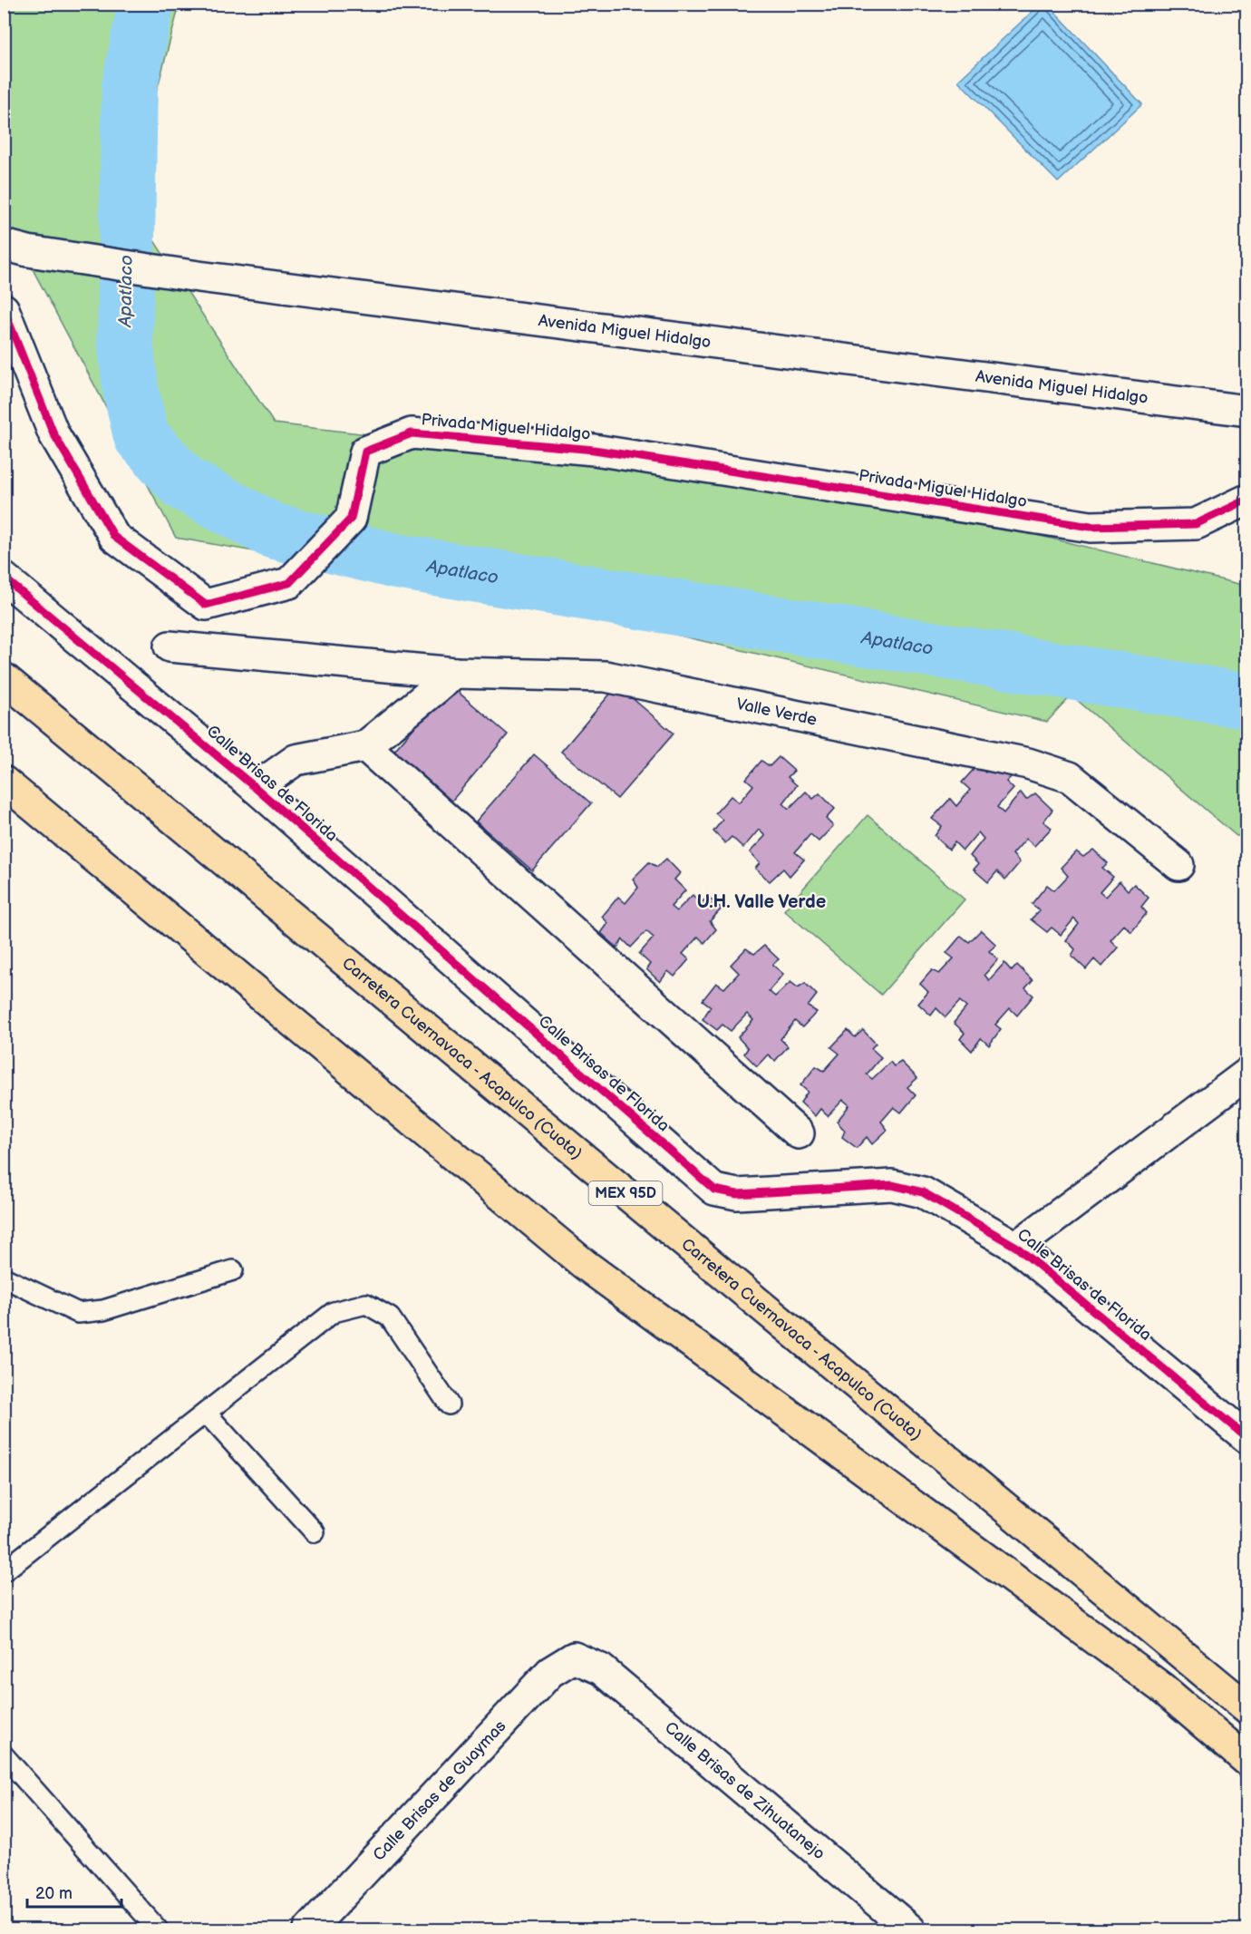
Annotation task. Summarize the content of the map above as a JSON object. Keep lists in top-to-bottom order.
{
  "streets": {
    "highway": ["Carretera Cuernavaca - Acapulco (Cuota)", "MEX 95D"],
    "street": [
      "Avenida Miguel Hidalgo",
      "Privada Miguel Hidalgo",
      "Valle Verde",
      "Calle Brisas de Florida",
      "Calle Brisas de Zihuatanejo",
      "Calle Brisas de Guaymas"
    ]
  },
  "crossings": [
    ["Calle Brisas de Zihuatanejo", "Calle Brisas de Guaymas"]
  ],
  "districts": ["U.H. Valle Verde"],
  "water": ["Apatlaco"],
  "scale_bar": "20 m"
}
